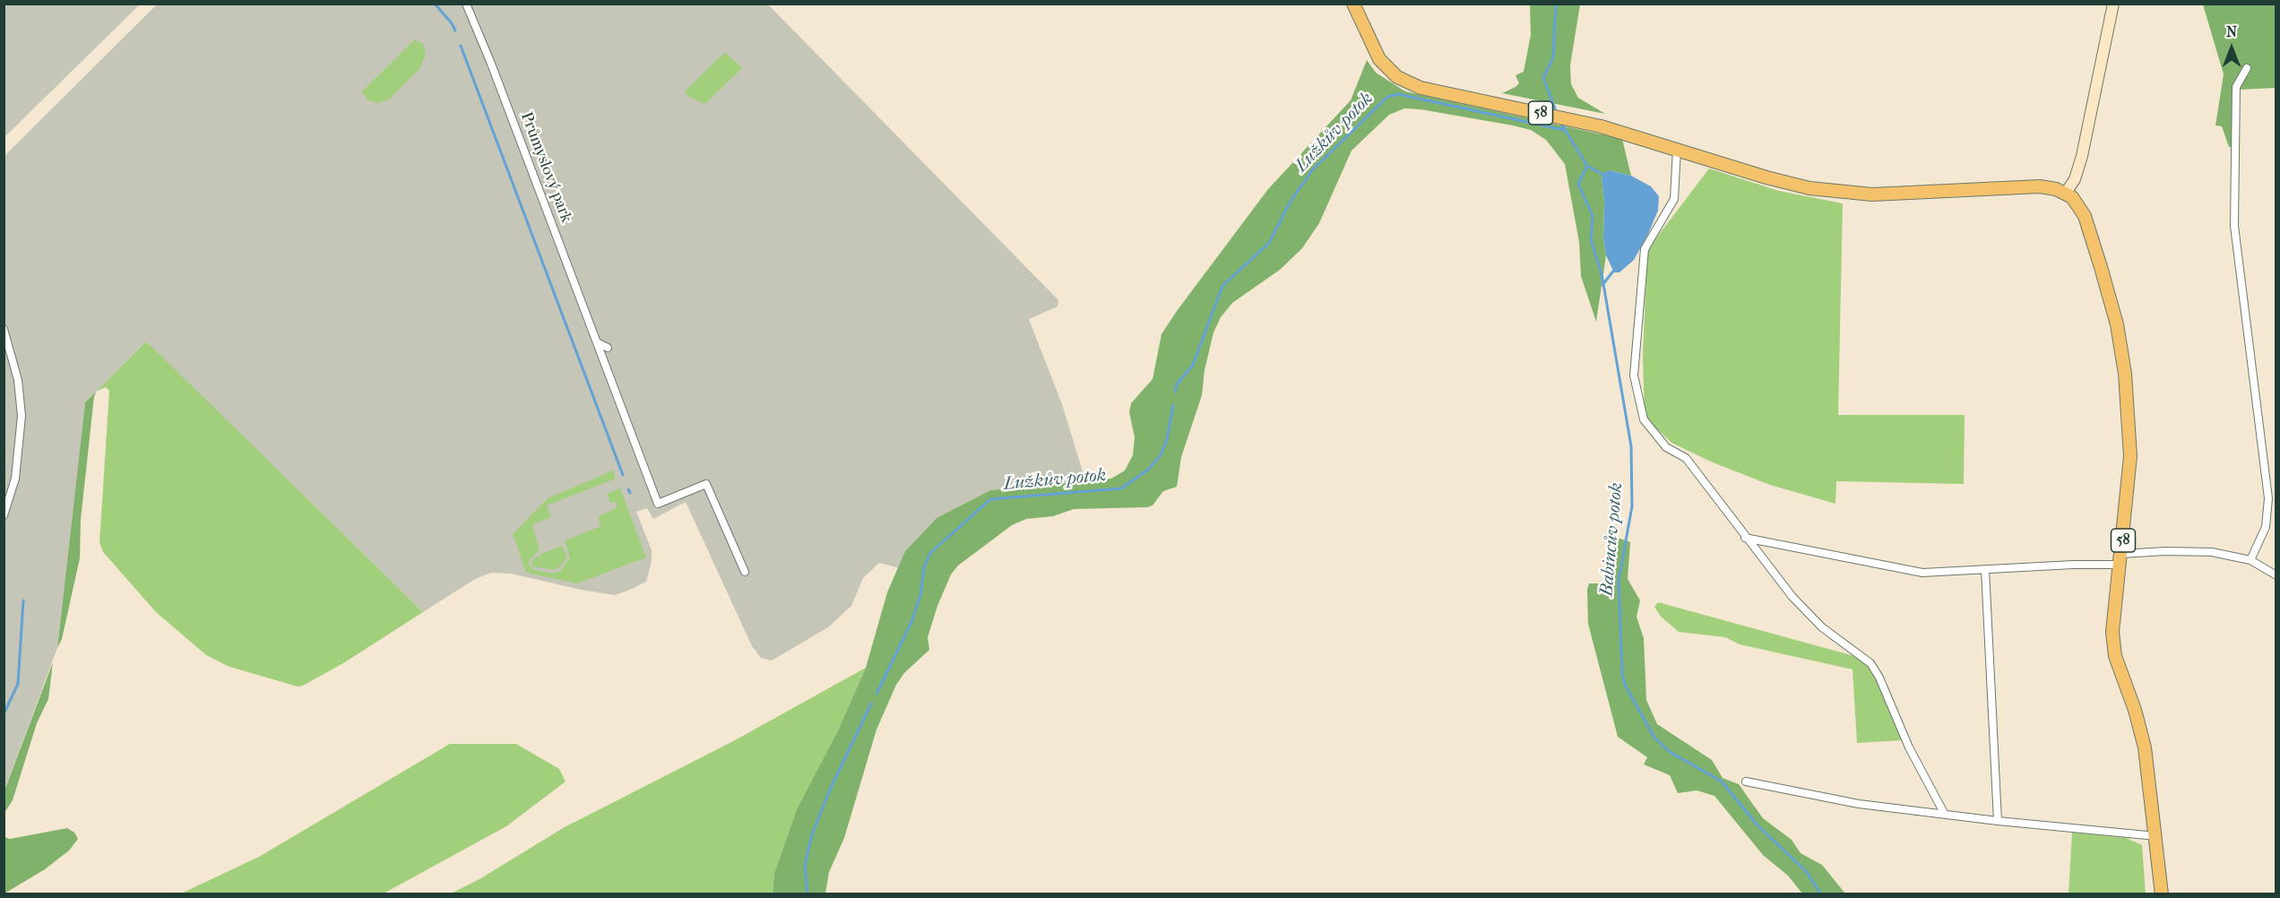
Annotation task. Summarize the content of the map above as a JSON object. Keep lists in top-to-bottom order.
{
  "streets": {
    "main road": ["58"],
    "street": ["Průmyslový park"]
  },
  "water": ["Lužkův potok", "Babincův potok"],
  "north": "top"
}
